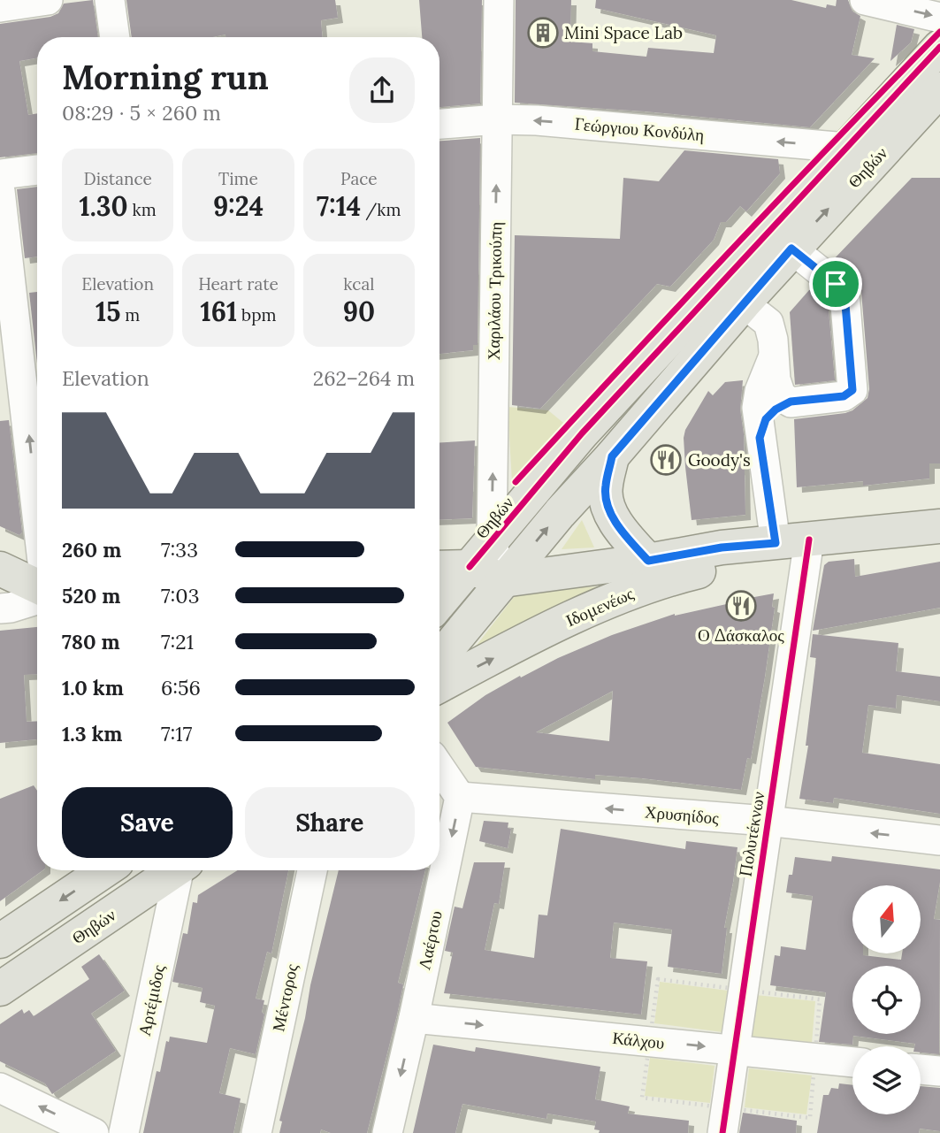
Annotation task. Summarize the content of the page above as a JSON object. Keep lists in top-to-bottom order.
{
  "streets": {
    "main road": ["Θηβών", "Ιδομενέως"],
    "street": [
      "Γεώργιου Κονδύλη",
      "Χαριλάου Τρικούπη",
      "Χρυσηίδος",
      "Πολυτέκνων",
      "Λαέρτου",
      "Μέντορος",
      "Αρτέμιδος",
      "Κάλχου"
    ]
  },
  "crossings": [
    ["Γεώργιου Κονδύλη", "Θηβών"],
    ["Γεώργιου Κονδύλη", "Χαριλάου Τρικούπη"],
    ["Θηβών", "Χαριλάου Τρικούπη"],
    ["Θηβών", "Ιδομενέως"],
    ["Ιδομενέως", "Πολυτέκνων"],
    ["Χρυσηίδος", "Πολυτέκνων"],
    ["Χρυσηίδος", "Λαέρτου"],
    ["Πολυτέκνων", "Κάλχου"],
    ["Λαέρτου", "Κάλχου"]
  ],
  "one_way": [
    "Γεώργιου Κονδύλη",
    "Χαριλάου Τρικούπη",
    "Χρυσηίδος",
    "Λαέρτου",
    "Κάλχου"
  ],
  "places": {
    "building": ["Mini Space Lab"],
    "restaurant": ["Goody's", "Ο Δάσκαλος"]
  },
  "north": "top",
  "page": {
    "heading": ["Morning run", "08:29 · 5 × 260 m"],
    "stats": [
      ["Distance", "1.30 km"],
      ["Time", "9:24"],
      ["Pace", "7:14 /km"],
      ["Elevation", "15 m"],
      ["Heart rate", "161 bpm"],
      ["kcal", "90"]
    ],
    "chart": ["Elevation", "262–264 m"],
    "list": [
      {
        "name": "260 m",
        "note": "7:33"
      },
      {
        "name": "520 m",
        "note": "7:03"
      },
      {
        "name": "780 m",
        "note": "7:21"
      },
      {
        "name": "1.0 km",
        "note": "6:56"
      },
      {
        "name": "1.3 km",
        "note": "7:17"
      }
    ],
    "buttons": ["Save", "Share"]
  }
}
